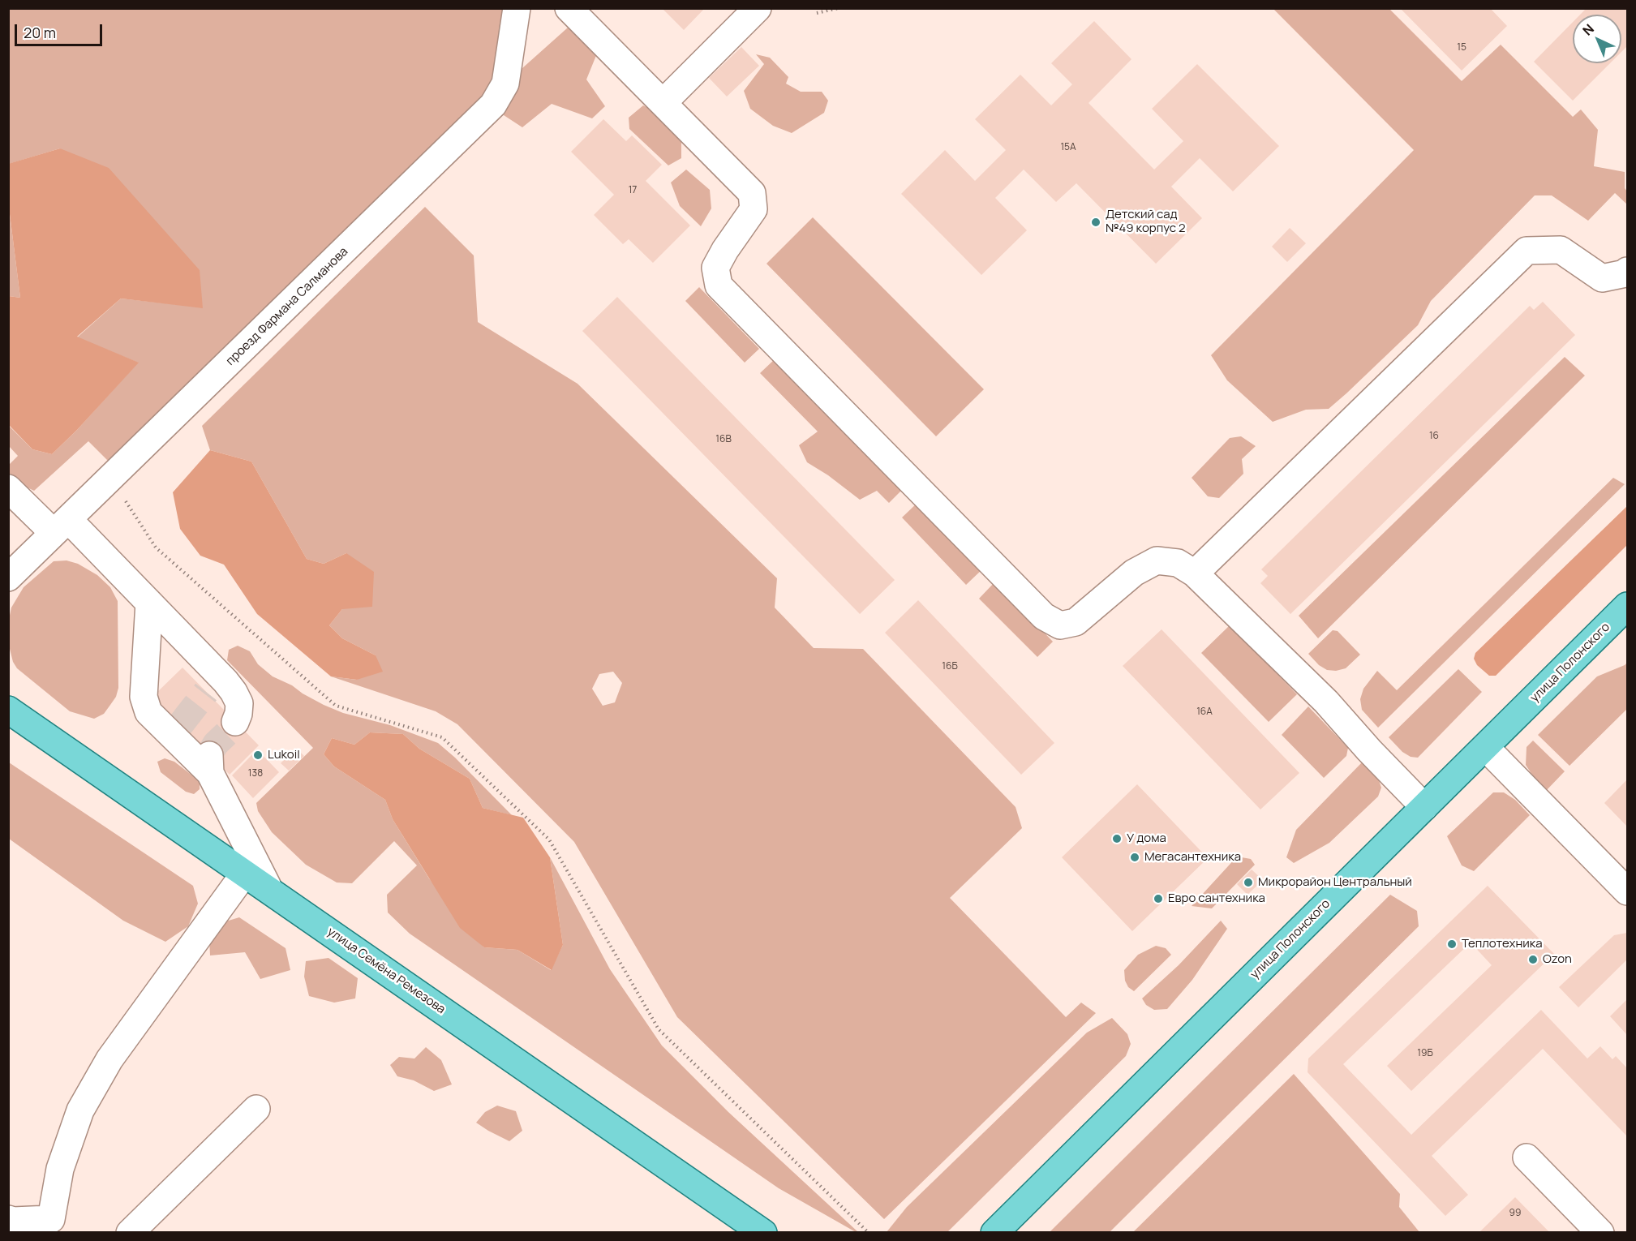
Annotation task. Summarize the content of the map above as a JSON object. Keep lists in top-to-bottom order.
{
  "streets": {
    "main road": ["улица Полонского", "улица Семёна Ремезова"],
    "street": ["проезд Фармана Салманова"]
  },
  "places": [
    "Детский сад №49 корпус 2",
    "Lukoil",
    "У дома",
    "Мегасантехника",
    "Микрорайон Центральный",
    "Евро сантехника",
    "Теплотехника",
    "Ozon"
  ],
  "house_numbers": [
    "15",
    "15А",
    "17",
    "16",
    "16В",
    "16Б",
    "16А",
    "138",
    "19Б",
    "99"
  ],
  "scale_bar": "20 m",
  "north": "top left"
}
